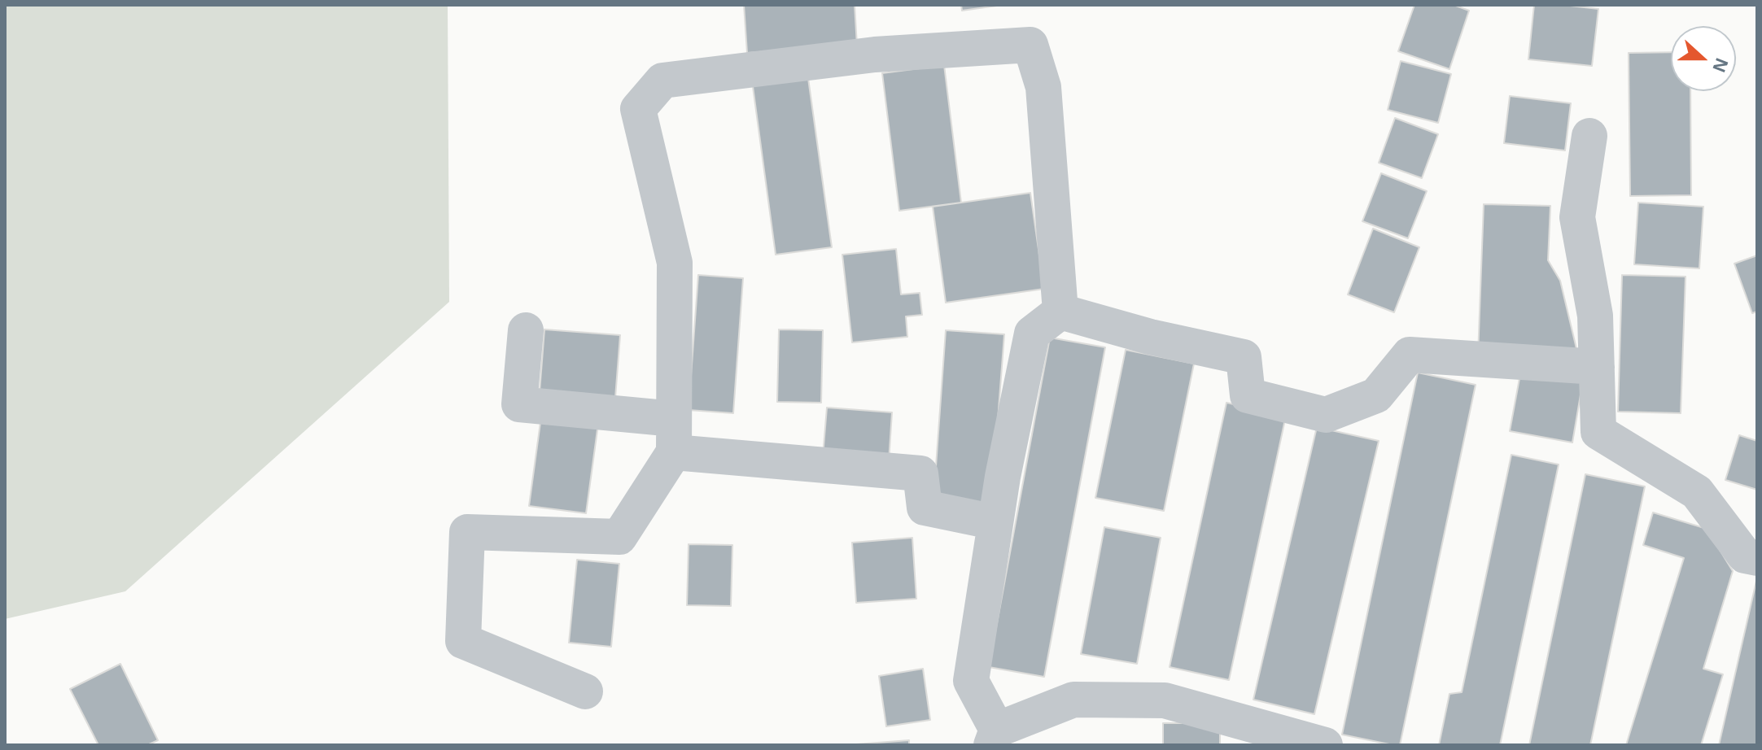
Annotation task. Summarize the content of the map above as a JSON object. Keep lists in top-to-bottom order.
{
  "north": "right"
}
